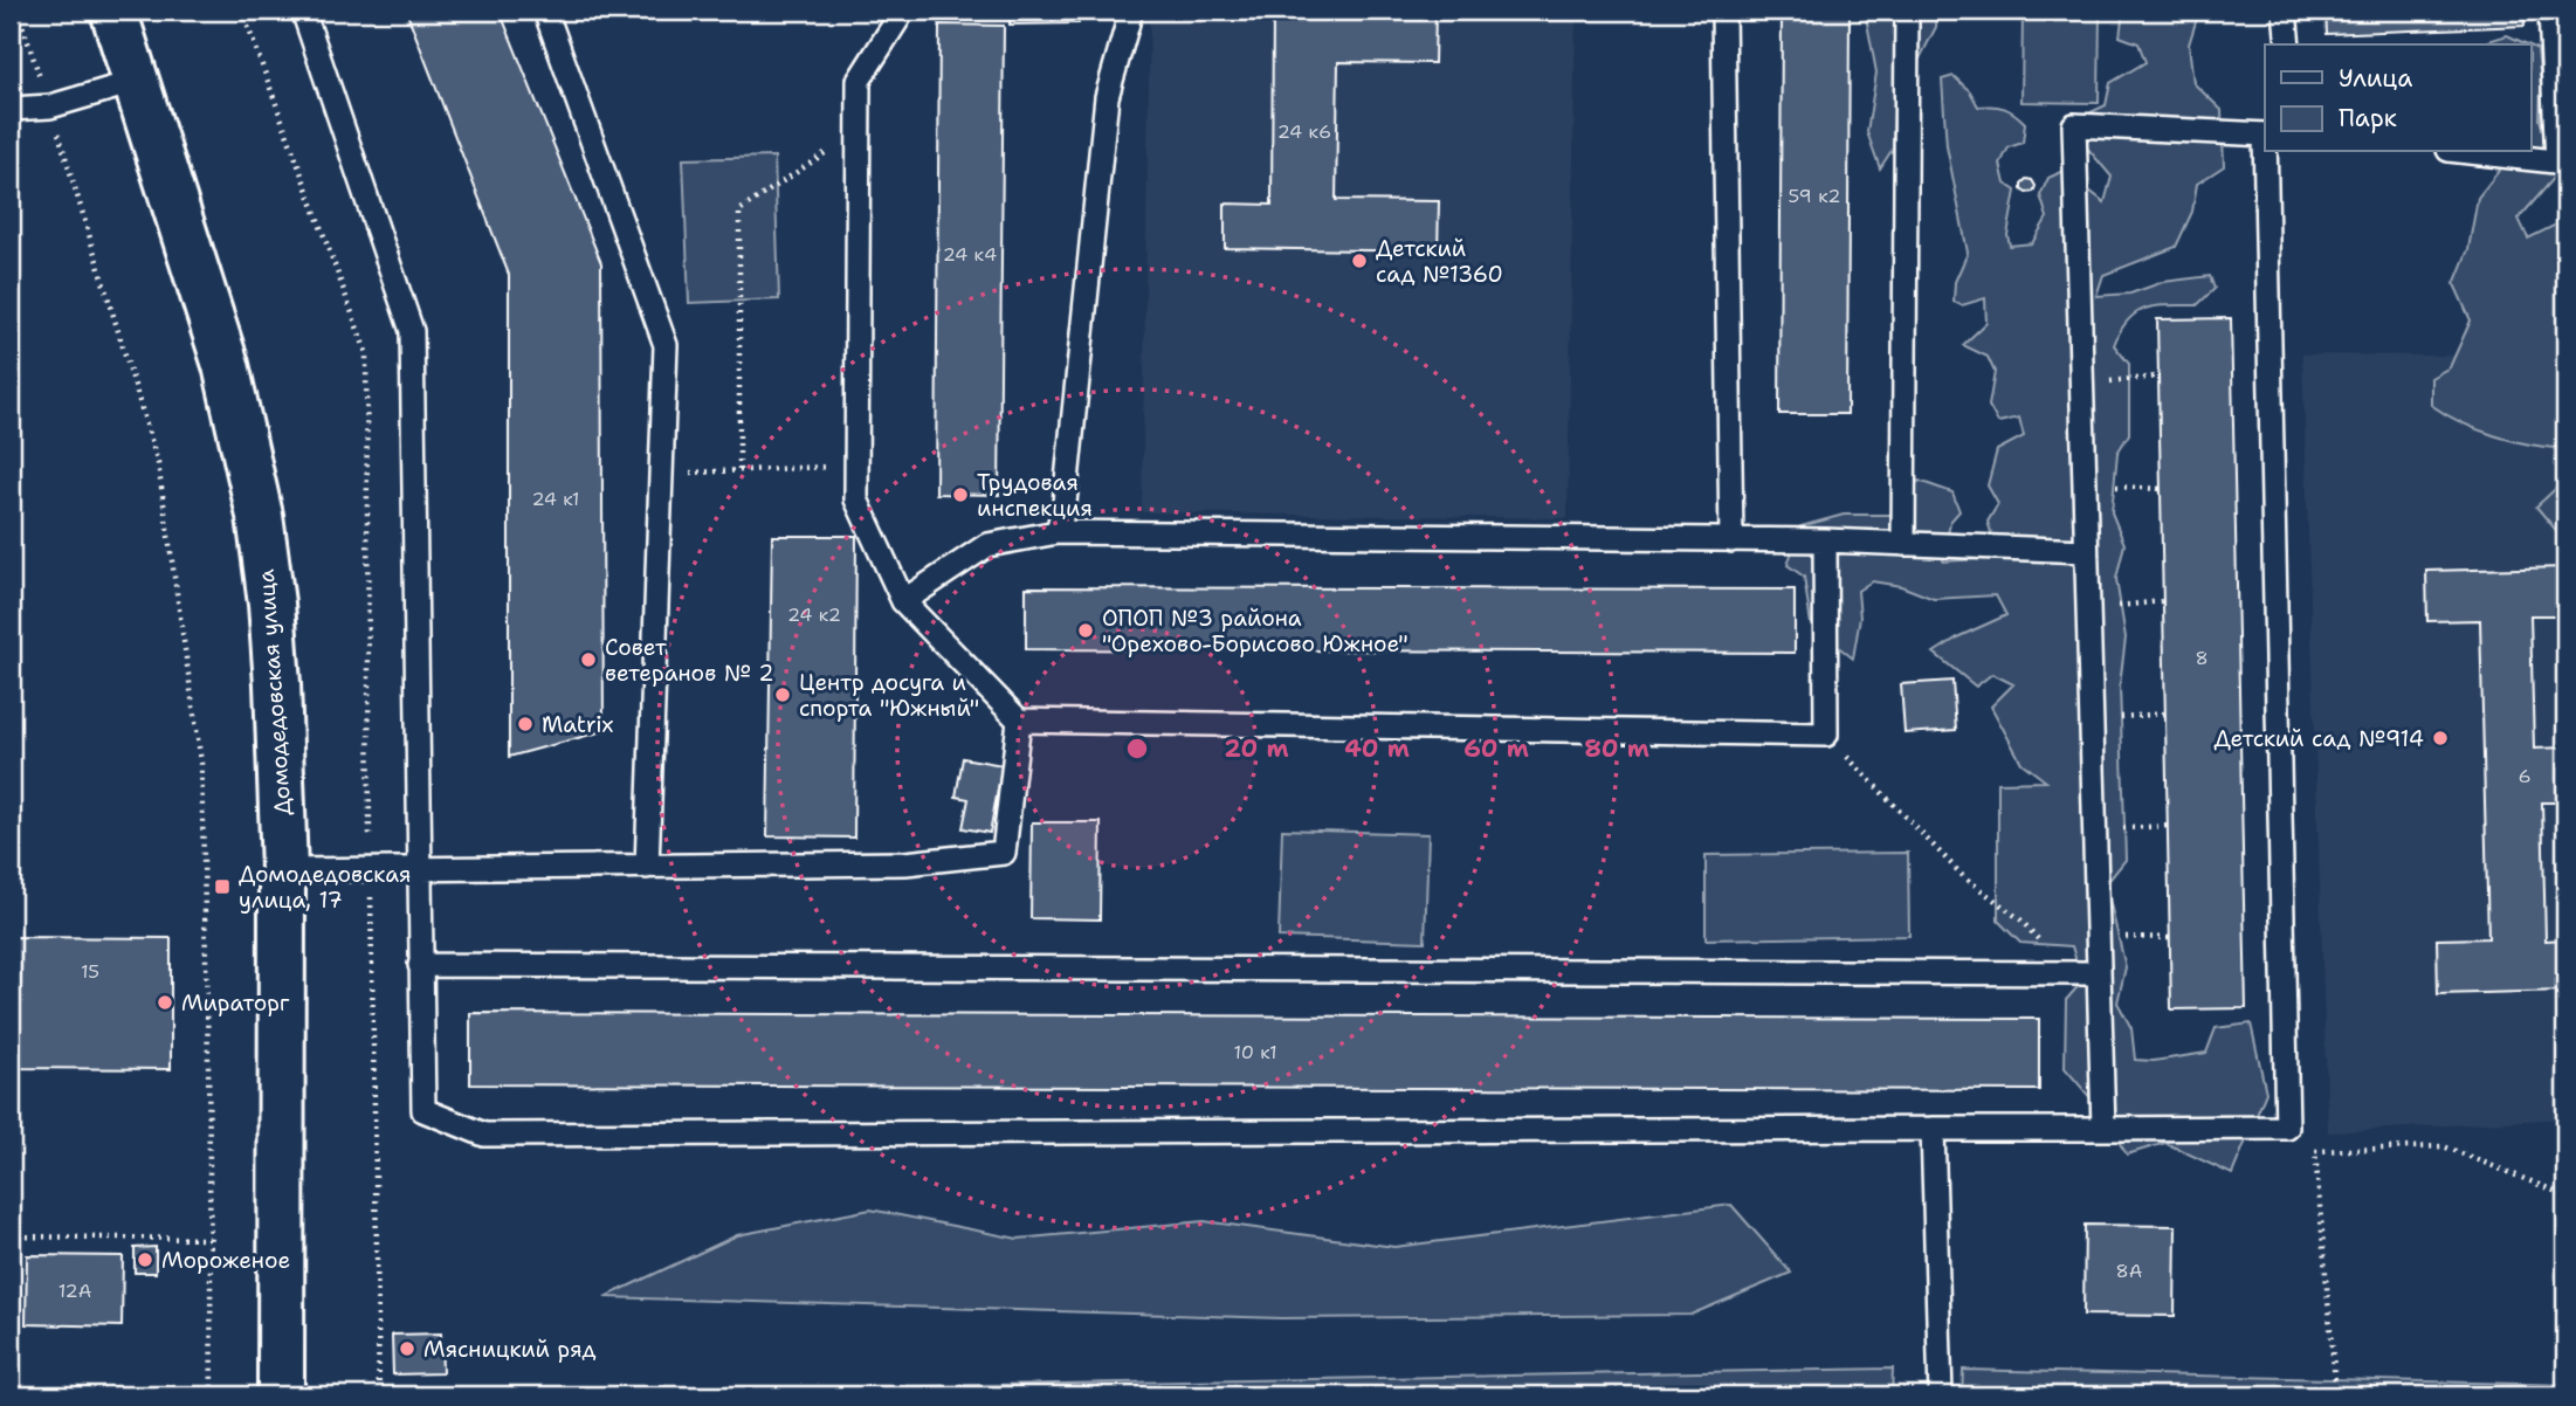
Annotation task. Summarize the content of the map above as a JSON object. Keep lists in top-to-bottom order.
{
  "streets": {
    "street": ["Домодедовская улица"]
  },
  "places": {
    "other": [
      "Детский сад №1360",
      "Трудовая инспекция",
      "ОПОП №3 района \"Орехово-Борисово Южное\"",
      "Совет ветеранов № 2",
      "Центр досуга и спорта \"Южный\"",
      "Matrix",
      "Детский сад №914",
      "Мираторг",
      "Мороженое",
      "Мясницкий ряд"
    ],
    "transit": ["Домодедовская улица, 17"]
  },
  "house_numbers": [
    "24 к6",
    "59 к2",
    "24 к4",
    "24 к1",
    "24 к2",
    "8",
    "6",
    "15",
    "10 к1",
    "8А",
    "12А"
  ],
  "legend": ["Улица", "Парк"],
  "rings": [
    "20 m",
    "40 m",
    "60 m",
    "80 m"
  ]
}
